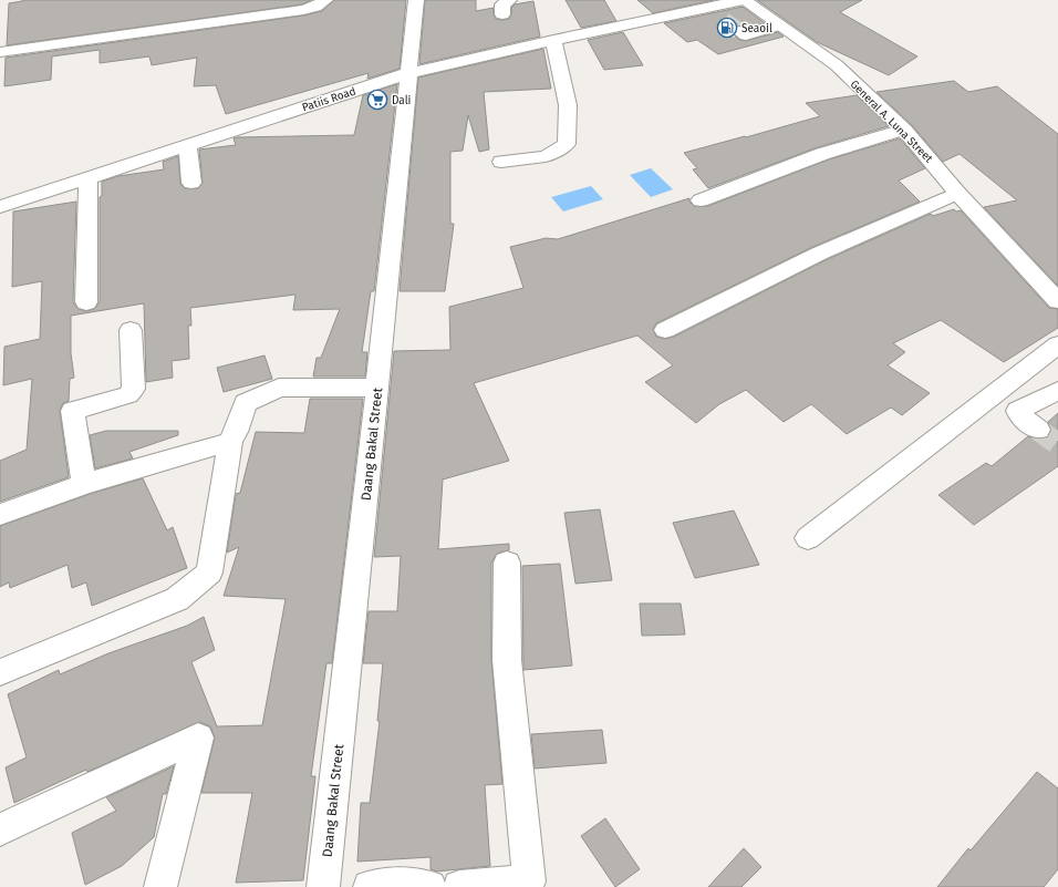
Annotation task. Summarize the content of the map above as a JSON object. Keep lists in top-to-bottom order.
{
  "streets": {
    "street": ["Patiis Road", "General A. Luna Street", "Daang Bakal Street"]
  },
  "crossings": [
    ["Patiis Road", "General A. Luna Street"],
    ["Patiis Road", "Daang Bakal Street"]
  ],
  "places": {
    "fuel station": ["Seaoil"],
    "supermarket": ["Dali"]
  }
}
